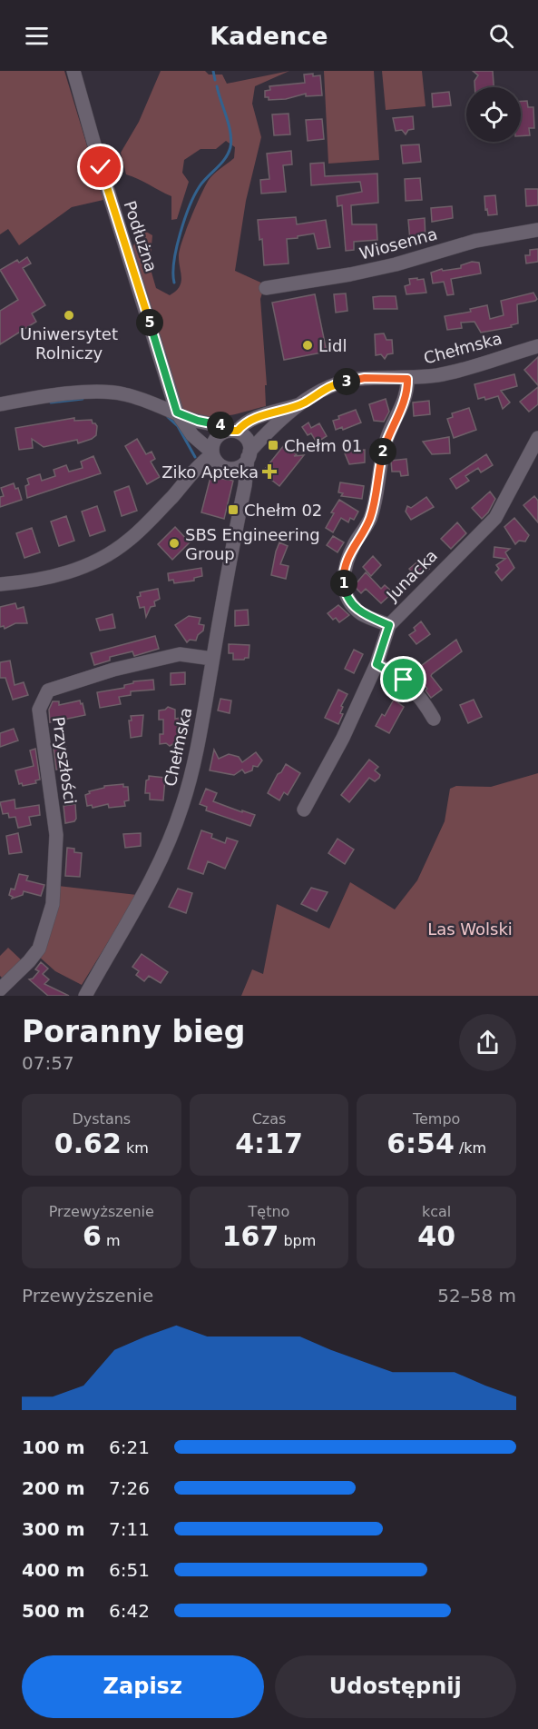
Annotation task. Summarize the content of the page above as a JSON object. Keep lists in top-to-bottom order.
{
  "streets": {
    "street": [
      "Podłużna",
      "Wiosenna",
      "Chełmska",
      "Junacka",
      "Przyszłości"
    ]
  },
  "crossings": [
    ["Podłużna", "Chełmska"],
    ["Chełmska", "Przyszłości"]
  ],
  "parks": ["Las Wolski"],
  "places": {
    "other": ["Uniwersytet Rolniczy", "Lidl", "SBS Engineering Group"],
    "transit": ["Chełm 01", "Chełm 02"],
    "health": ["Ziko Apteka"]
  },
  "page": {
    "header": "Kadence",
    "pins": [
      "5",
      "3",
      "4",
      "2",
      "1"
    ],
    "heading": ["Poranny bieg", "07:57"],
    "stats": [
      ["Dystans", "0.62 km"],
      ["Czas", "4:17"],
      ["Tempo", "6:54 /km"],
      ["Przewyższenie", "6 m"],
      ["Tętno", "167 bpm"],
      ["kcal", "40"]
    ],
    "chart": ["Przewyższenie", "52–58 m"],
    "list": [
      {
        "name": "100 m",
        "note": "6:21"
      },
      {
        "name": "200 m",
        "note": "7:26"
      },
      {
        "name": "300 m",
        "note": "7:11"
      },
      {
        "name": "400 m",
        "note": "6:51"
      },
      {
        "name": "500 m",
        "note": "6:42"
      }
    ],
    "buttons": ["Zapisz", "Udostępnij"]
  }
}
